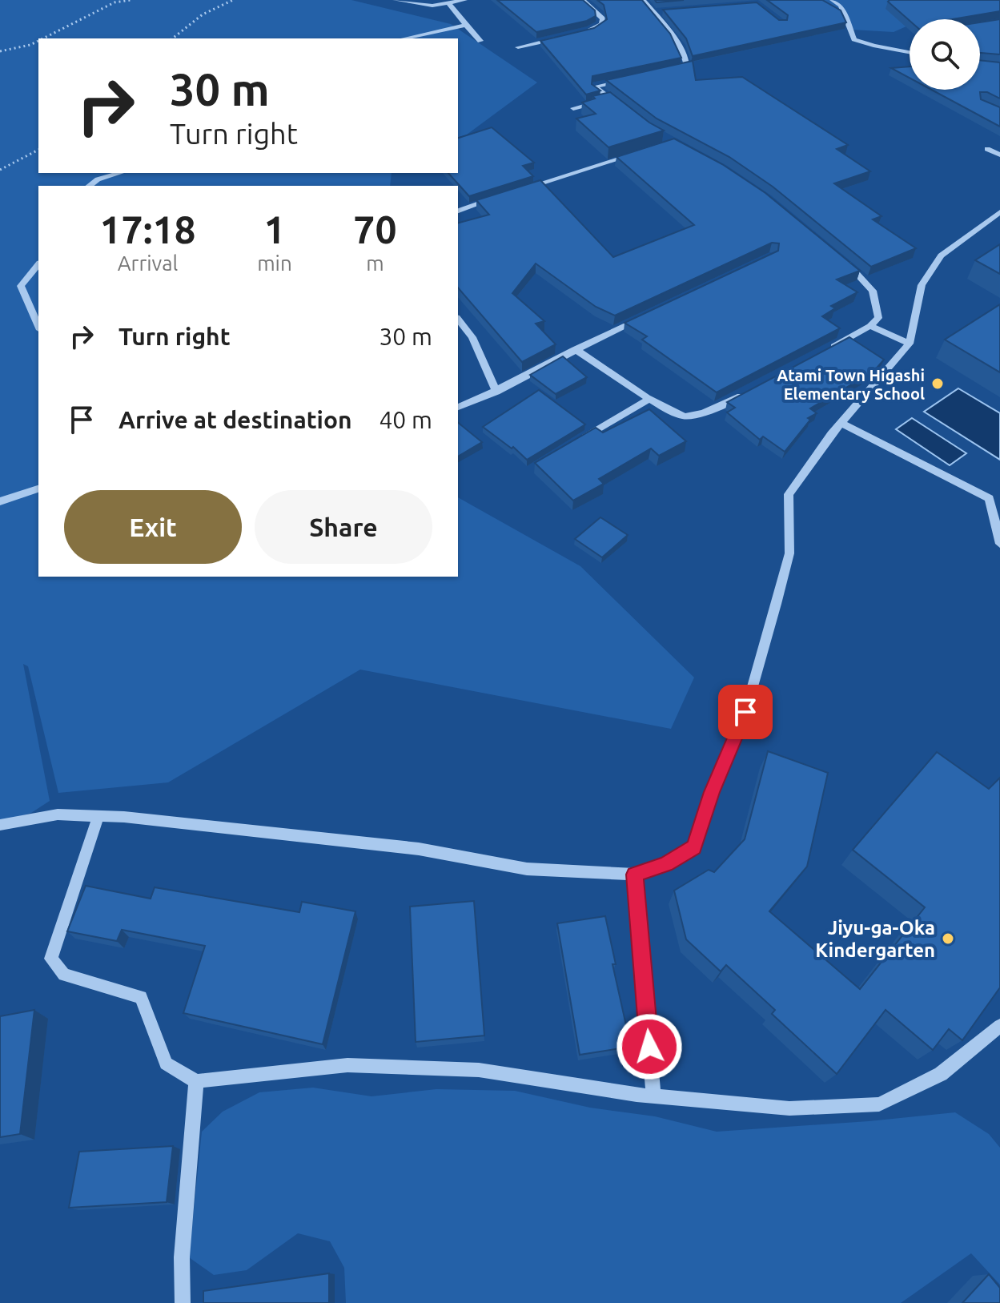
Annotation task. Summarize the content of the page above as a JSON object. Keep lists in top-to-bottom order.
{
  "places": ["Atami Town Higashi Elementary School", "Jiyu-ga-Oka Kindergarten"],
  "page": {
    "turn": ["30 m", "Turn right"],
    "eta": [
      "17:18",
      "Arrival",
      "1",
      "min",
      "70",
      "m"
    ],
    "list": [
      {
        "name": "Turn right",
        "value": "30 m"
      },
      {
        "name": "Arrive at destination",
        "value": "40 m"
      }
    ],
    "buttons": ["Exit", "Share"]
  }
}
